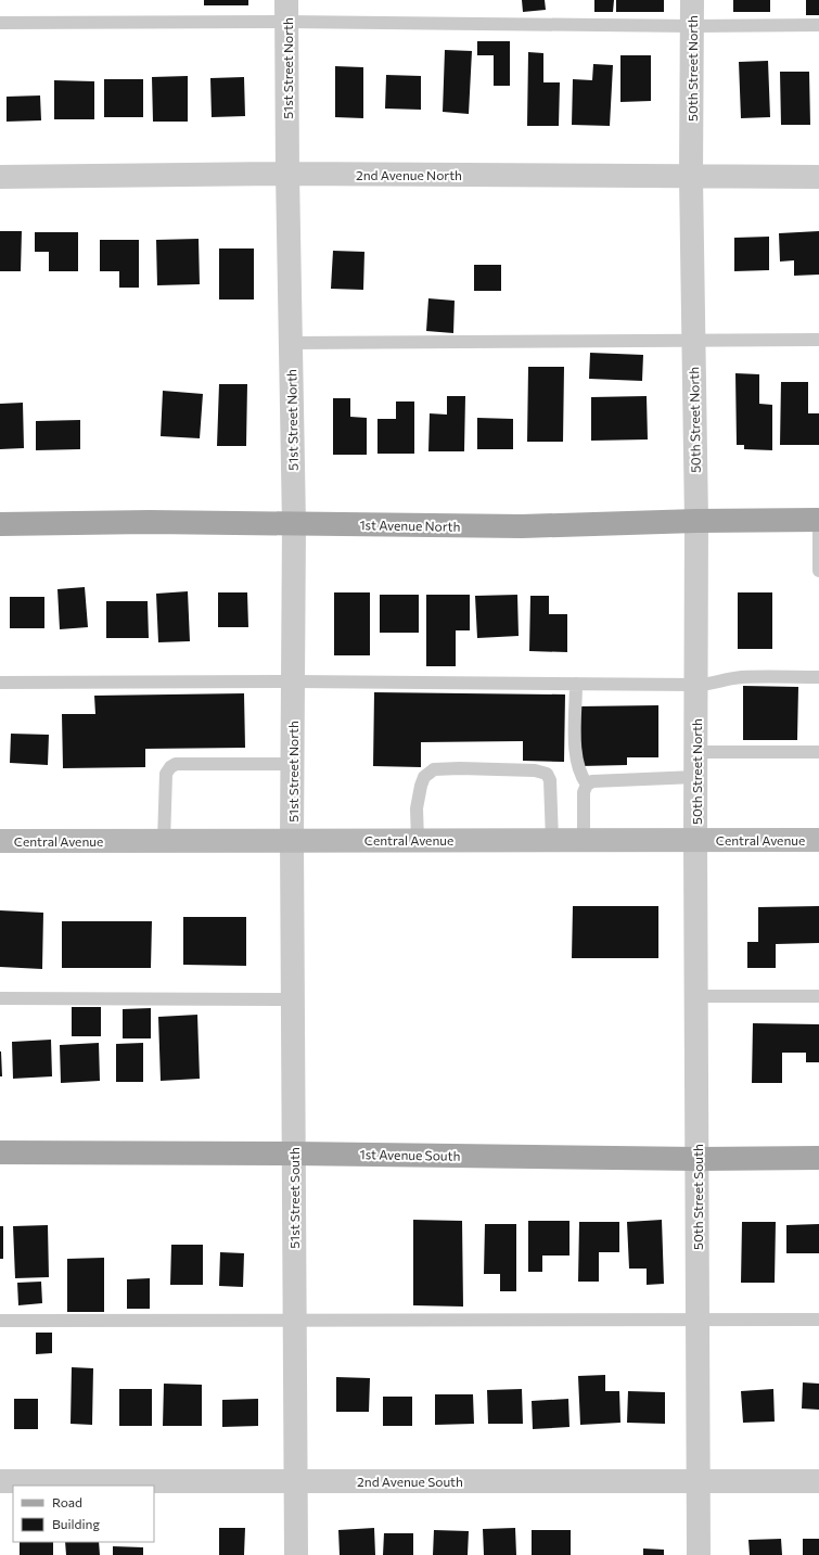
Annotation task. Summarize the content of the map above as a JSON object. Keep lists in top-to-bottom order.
{
  "streets": {
    "main road": ["1st Avenue North", "Central Avenue", "1st Avenue South"],
    "street": [
      "51st Street North",
      "50th Street North",
      "2nd Avenue North",
      "50th Street South",
      "51st Street South",
      "2nd Avenue South"
    ]
  },
  "crossings": [
    ["51st Street North", "2nd Avenue North"],
    ["51st Street North", "1st Avenue North"],
    ["51st Street North", "Central Avenue"],
    ["51st Street North", "51st Street South"],
    ["50th Street North", "2nd Avenue North"],
    ["50th Street North", "1st Avenue North"],
    ["50th Street North", "Central Avenue"],
    ["50th Street North", "50th Street South"],
    ["Central Avenue", "50th Street South"],
    ["Central Avenue", "51st Street South"],
    ["1st Avenue South", "50th Street South"],
    ["1st Avenue South", "51st Street South"],
    ["50th Street South", "2nd Avenue South"],
    ["51st Street South", "2nd Avenue South"]
  ],
  "legend": ["Road", "Building"]
}
